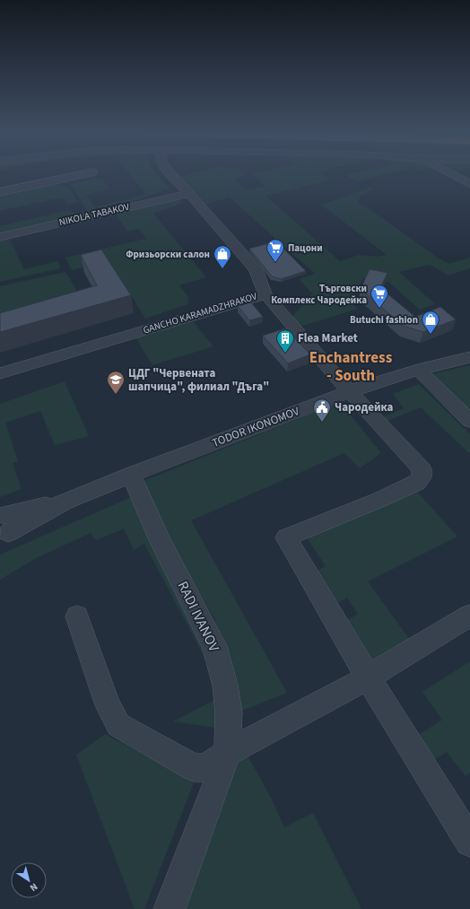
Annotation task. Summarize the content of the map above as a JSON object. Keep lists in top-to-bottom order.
{
  "streets": {
    "street": [
      "NIKOLA TABAKOV",
      "GANCHO KARAMADZHRAKOV",
      "TODOR IKONOMOV",
      "RADI IVANOV"
    ]
  },
  "crossings": [
    ["NIKOLA TABAKOV", "GANCHO KARAMADZHRAKOV"],
    ["TODOR IKONOMOV", "RADI IVANOV"]
  ],
  "districts": ["Enchantress - South"],
  "places": {
    "supermarket": ["Пацони", "Търговски Комплекс Чародейка"],
    "shop": ["Фризьорски салон", "Butuchi fashion"],
    "building": ["Flea Market"],
    "school or university": ["ЦДГ \"Червената шапчица\", филиал \"Дъга\""],
    "public building": ["Чародейка"]
  },
  "north": "bottom right"
}
